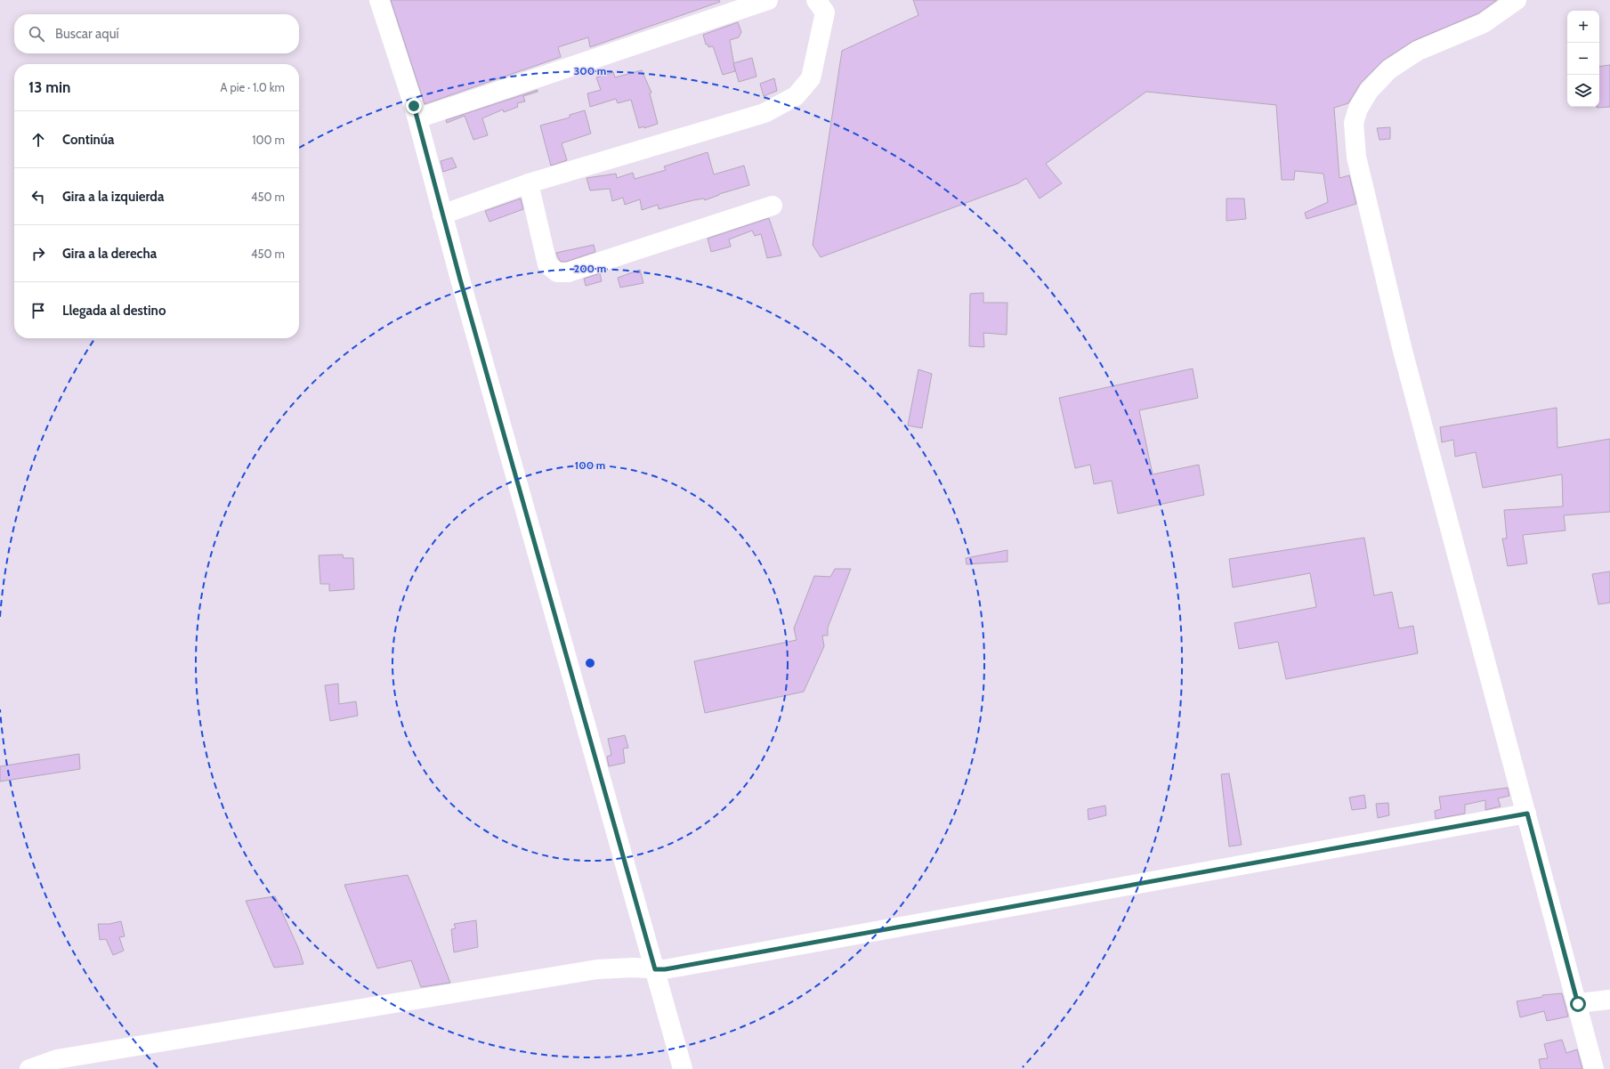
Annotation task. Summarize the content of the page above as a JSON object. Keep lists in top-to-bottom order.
{
  "page": {
    "map_buttons": ["+", "−"],
    "search": "Buscar aquí",
    "heading": ["13 min", "A pie · 1.0 km"],
    "list": [
      ["Continúa", "100 m"],
      ["Gira a la izquierda", "450 m"],
      ["Gira a la derecha", "450 m"],
      "Llegada al destino"
    ]
  },
  "rings": ["300 m", "200 m", "100 m"]
}
